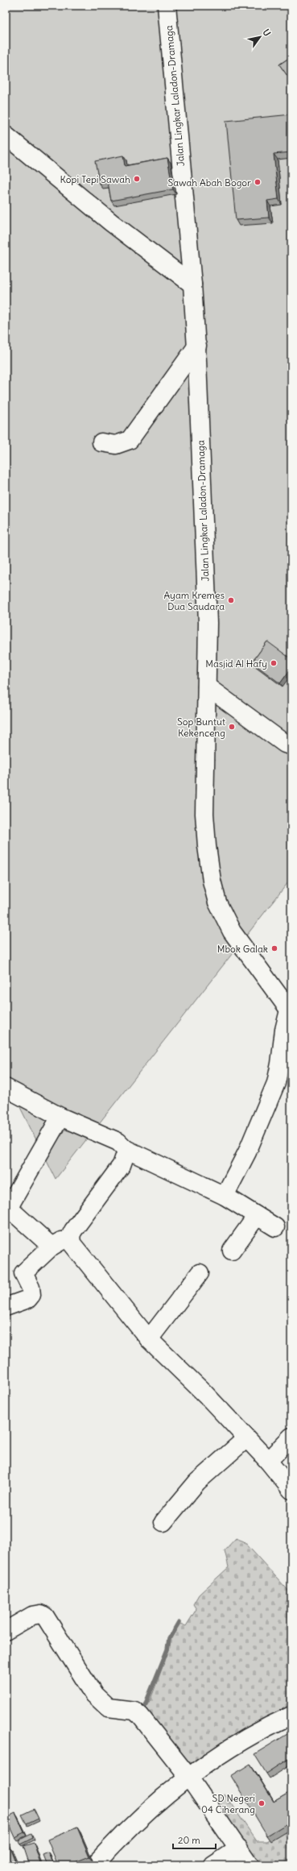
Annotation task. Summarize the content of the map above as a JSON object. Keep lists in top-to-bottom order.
{
  "streets": {
    "street": ["Jalan Lingkar Laladon-Dramaga"]
  },
  "places": [
    "Kopi Tepi Sawah",
    "Sawah Abah Bogor",
    "Ayam Kremes Dua Saudara",
    "Masjid Al Hafy",
    "Sop Buntut Kekenceng",
    "Mbok Galak",
    "SD Negeri 04 Ciherang"
  ],
  "scale_bar": "20 m",
  "north": "top right"
}
